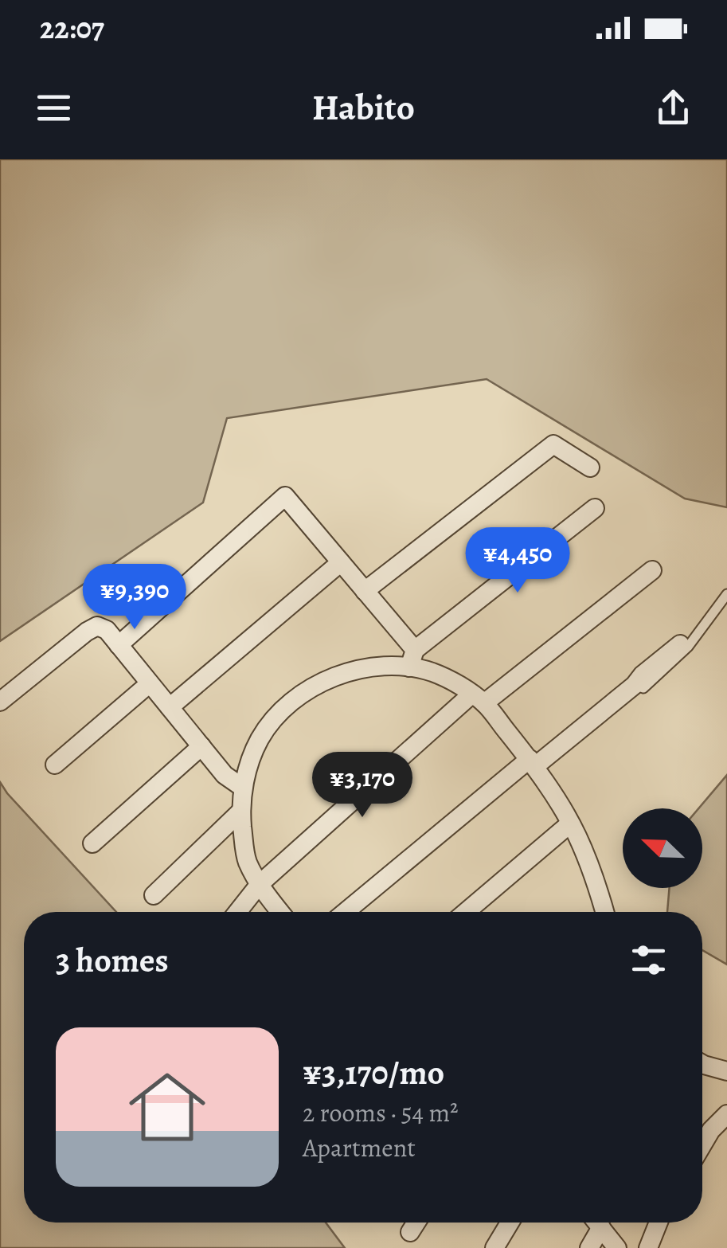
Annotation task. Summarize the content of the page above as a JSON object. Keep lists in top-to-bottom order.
{
  "north": "top left",
  "page": {
    "status": "22:07",
    "header": "Habito",
    "price": ["¥4,450", "¥9,390", "¥3,170"],
    "heading": "3 homes",
    "list": [
      {
        "name": "¥3,170/mo",
        "note": "2 rooms · 54 m² · Apartment"
      }
    ]
  }
}
